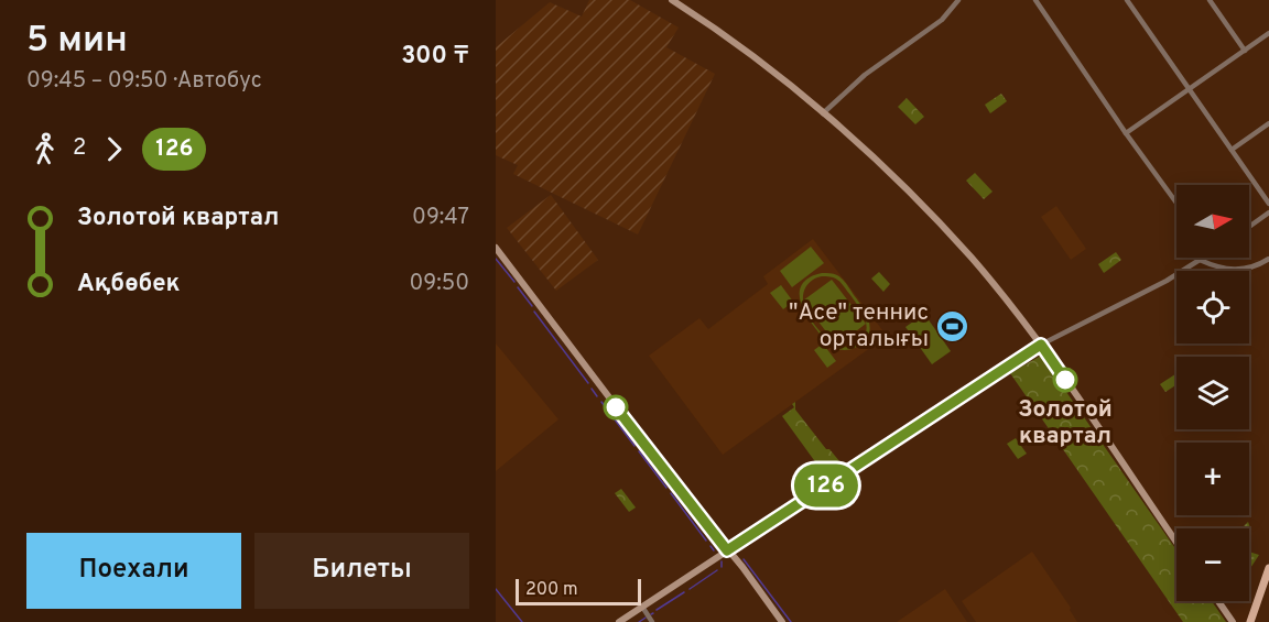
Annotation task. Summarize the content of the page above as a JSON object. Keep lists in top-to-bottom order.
{
  "places": {
    "sports": ["\"Ace\" теннис орталығы"],
    "other": ["Золотой квартал"]
  },
  "lines": ["bus line 126"],
  "scale_bar": "200 m",
  "north": "right",
  "page": {
    "heading": ["5 мин", "09:45 – 09:50 · Автобус", "300 ₸"],
    "on_map": "126",
    "legs": ["2", "126"],
    "list": [
      {
        "name": "Золотой квартал",
        "value": "09:47"
      },
      {
        "name": "Ақбөбек",
        "value": "09:50"
      }
    ],
    "map_buttons": ["+", "−"],
    "buttons": ["Поехали", "Билеты"],
    "scale": "200 m"
  }
}
